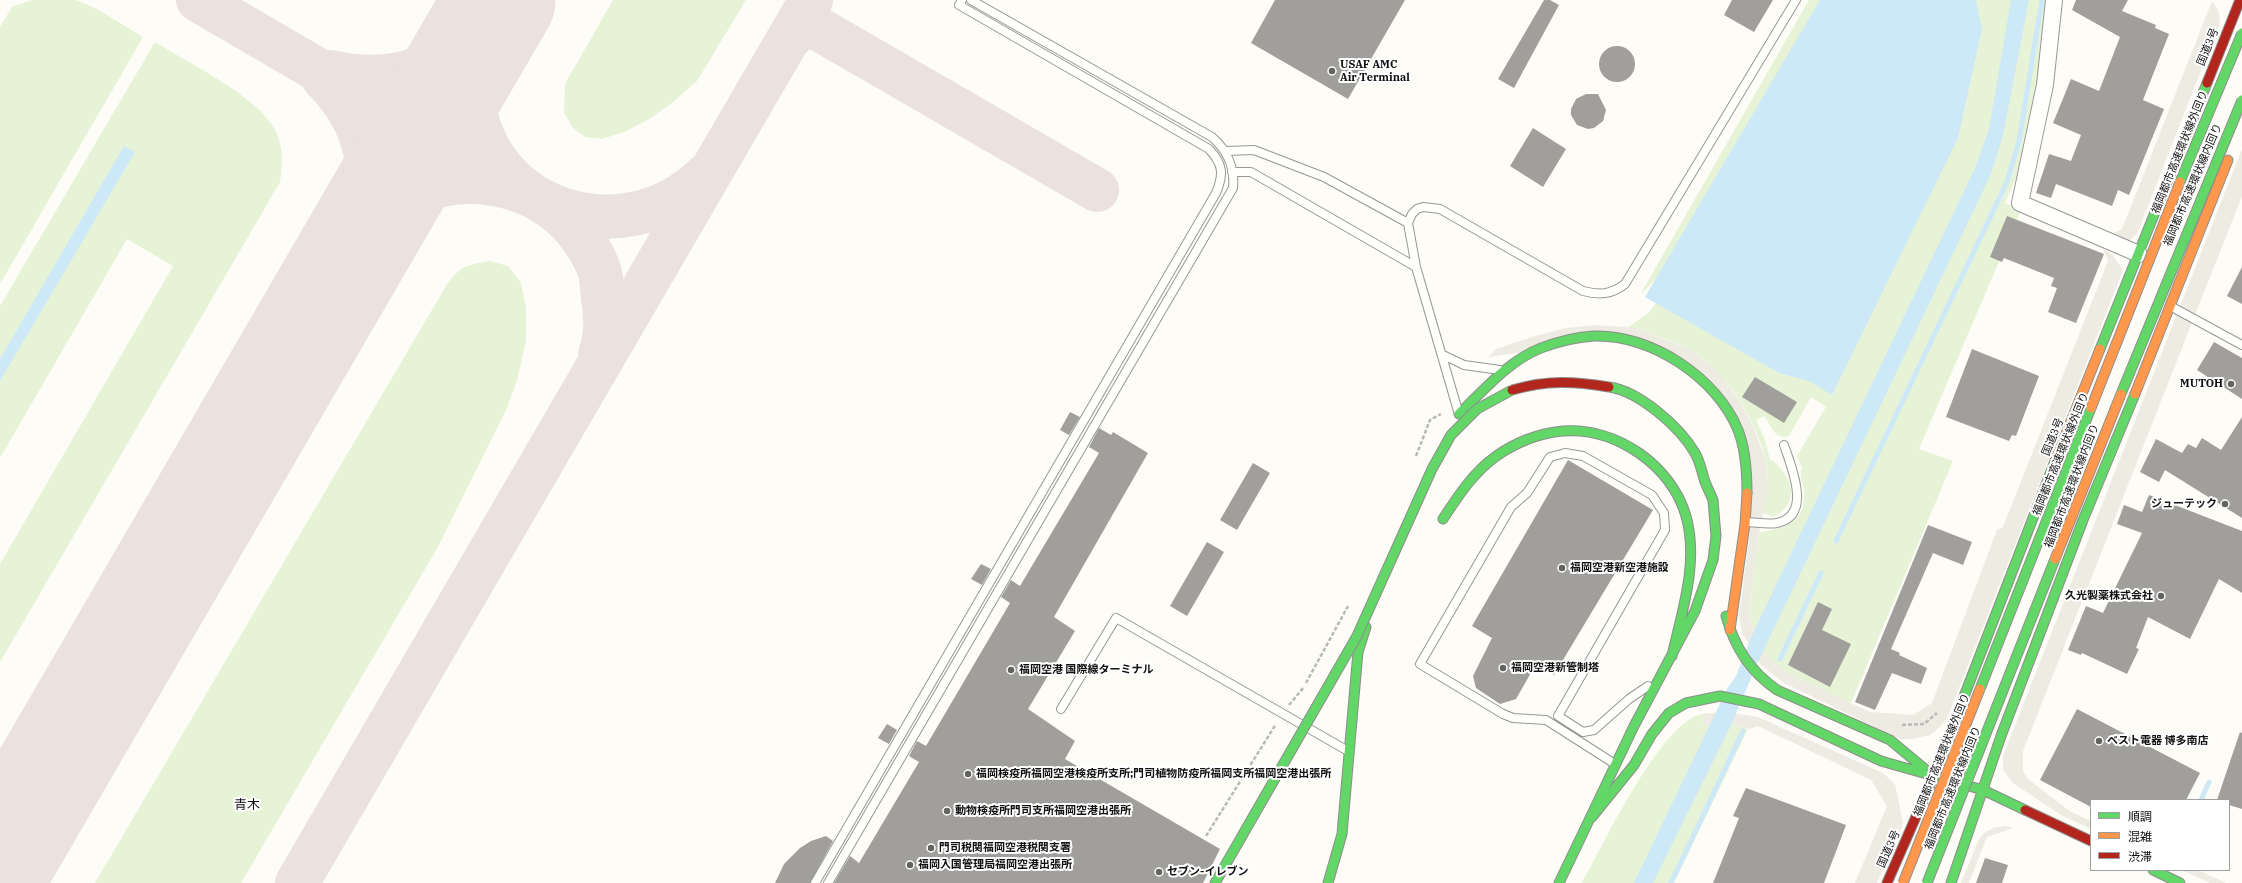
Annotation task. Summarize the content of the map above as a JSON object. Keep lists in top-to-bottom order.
{
  "streets": {
    "main road": ["国道3号", "福岡都市高速環状線外回り", "福岡都市高速環状線内回り"]
  },
  "districts": ["青木"],
  "places": [
    "USAF AMC Air Terminal",
    "MUTOH",
    "ジューテック",
    "福岡空港新空港施設",
    "久光製薬株式会社",
    "福岡空港新管制塔",
    "福岡空港 国際線ターミナル",
    "ベスト電器 博多南店",
    "福岡検疫所福岡空港検疫所支所;門司植物防疫所福岡支所福岡空港出張所",
    "動物検疫所門司支所福岡空港出張所",
    "門司税関福岡空港税関支署",
    "福岡入国管理局福岡空港出張所",
    "セブン-イレブン"
  ],
  "legend": ["順調", "混雑", "渋滞"]
}
